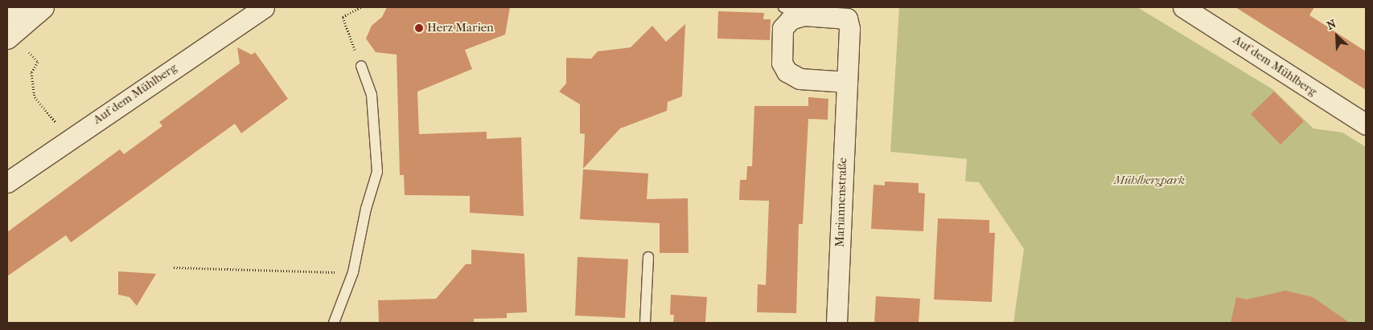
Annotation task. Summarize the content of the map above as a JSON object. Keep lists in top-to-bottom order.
{
  "streets": {
    "street": ["Auf dem Mühlberg", "Mariannenstraße"]
  },
  "parks": ["Mühlbergpark"],
  "places": ["Herz Marien"],
  "north": "top left"
}
